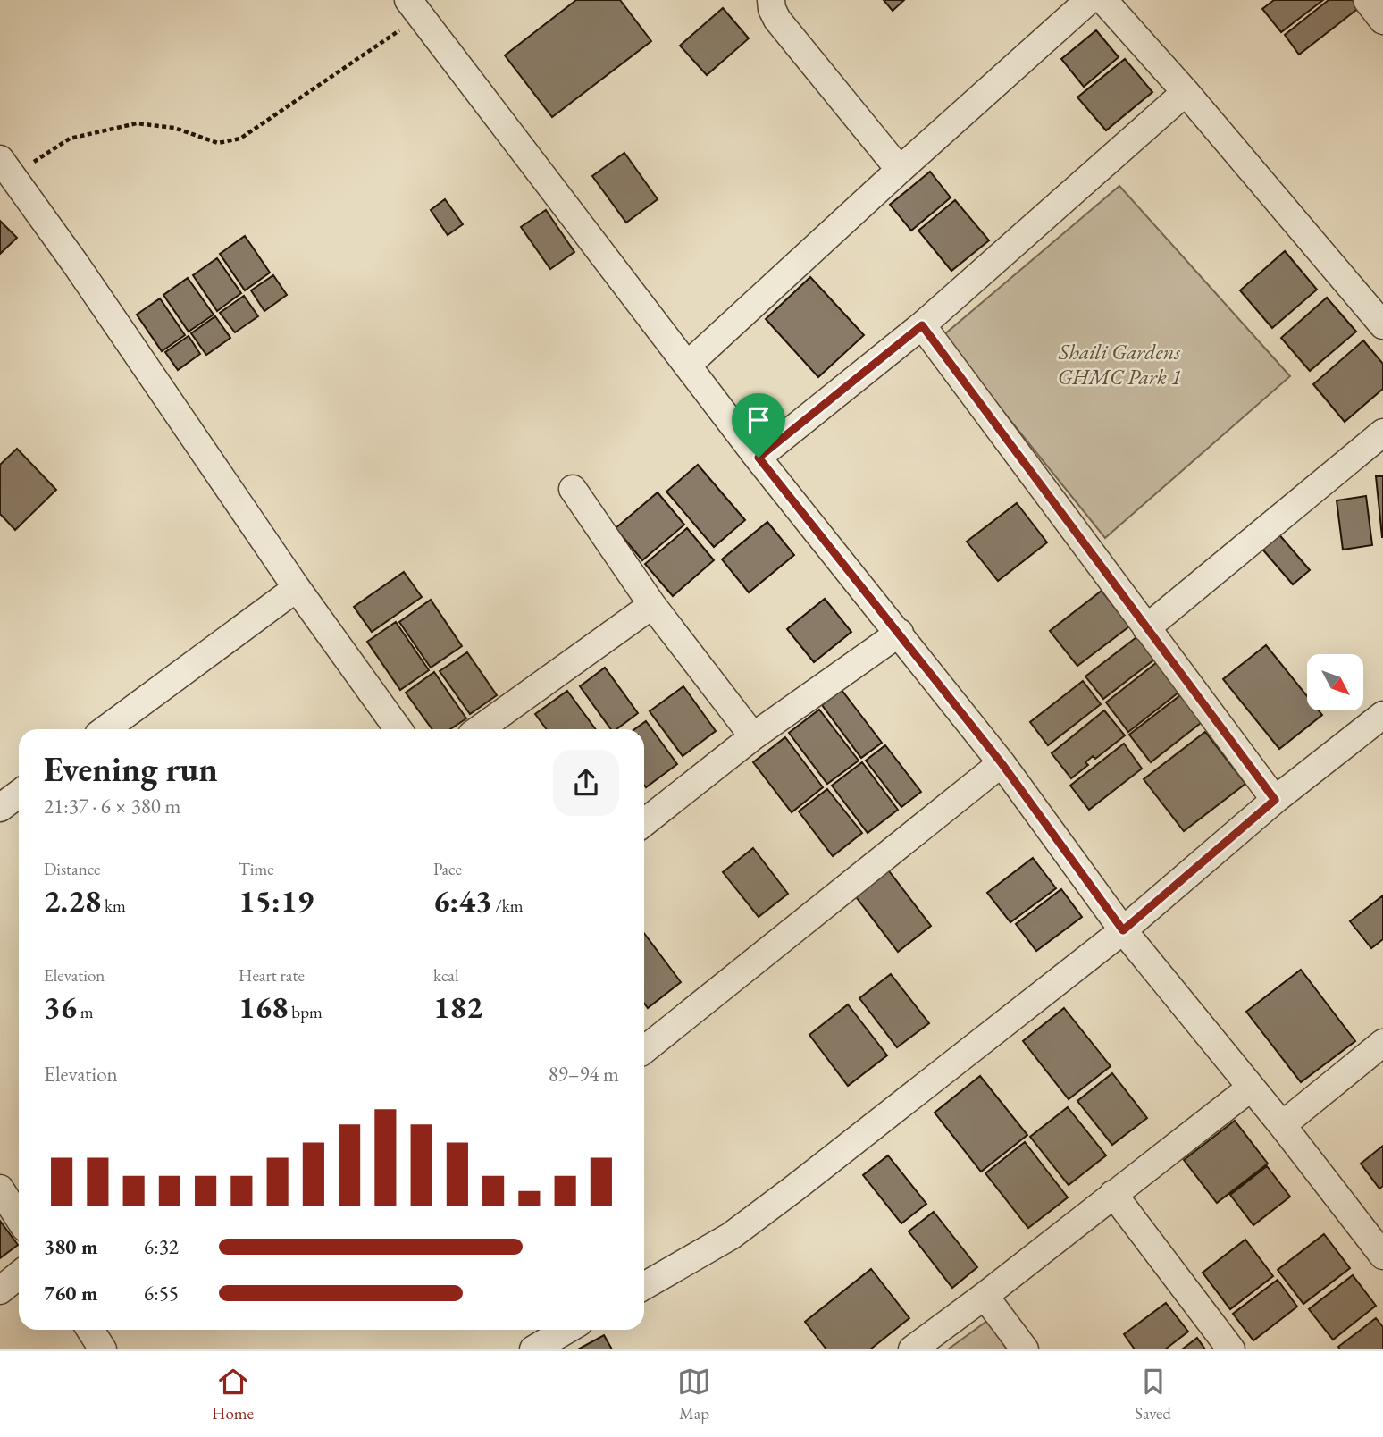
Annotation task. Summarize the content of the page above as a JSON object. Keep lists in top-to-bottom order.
{
  "parks": ["Shaili Gardens GHMC Park 1"],
  "north": "bottom right",
  "page": {
    "heading": ["Evening run", "21:37 · 6 × 380 m"],
    "stats": [
      ["Distance", "2.28 km"],
      ["Time", "15:19"],
      ["Pace", "6:43 /km"],
      ["Elevation", "36 m"],
      ["Heart rate", "168 bpm"],
      ["kcal", "182"]
    ],
    "chart": ["Elevation", "89–94 m"],
    "list": [
      {
        "name": "380 m",
        "note": "6:32"
      },
      {
        "name": "760 m",
        "note": "6:55"
      }
    ],
    "tabs": ["Home", "Map", "Saved"]
  }
}
